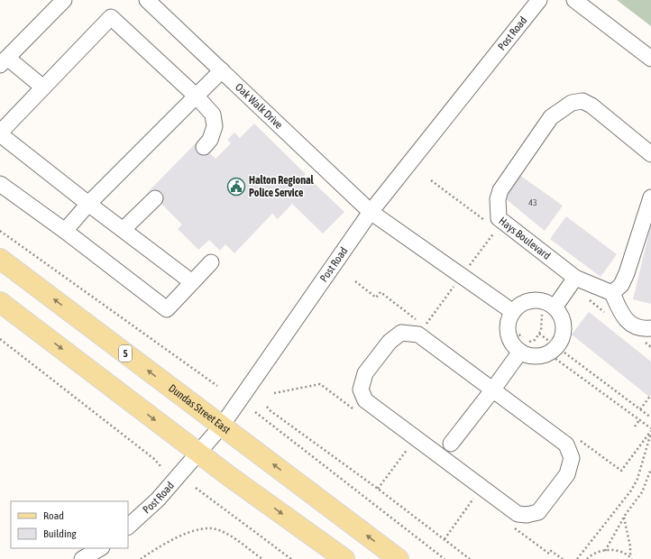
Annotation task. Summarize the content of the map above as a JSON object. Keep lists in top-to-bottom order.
{
  "streets": {
    "main road": ["5", "Dundas Street East"],
    "street": ["Post Road", "Oak Walk Drive", "Hays Boulevard"]
  },
  "crossings": [
    ["Post Road", "Oak Walk Drive"],
    ["Post Road", "Dundas Street East"]
  ],
  "places": {
    "public building": ["Halton Regional Police Service"]
  },
  "house_numbers": ["43"],
  "legend": ["Road", "Building"]
}
